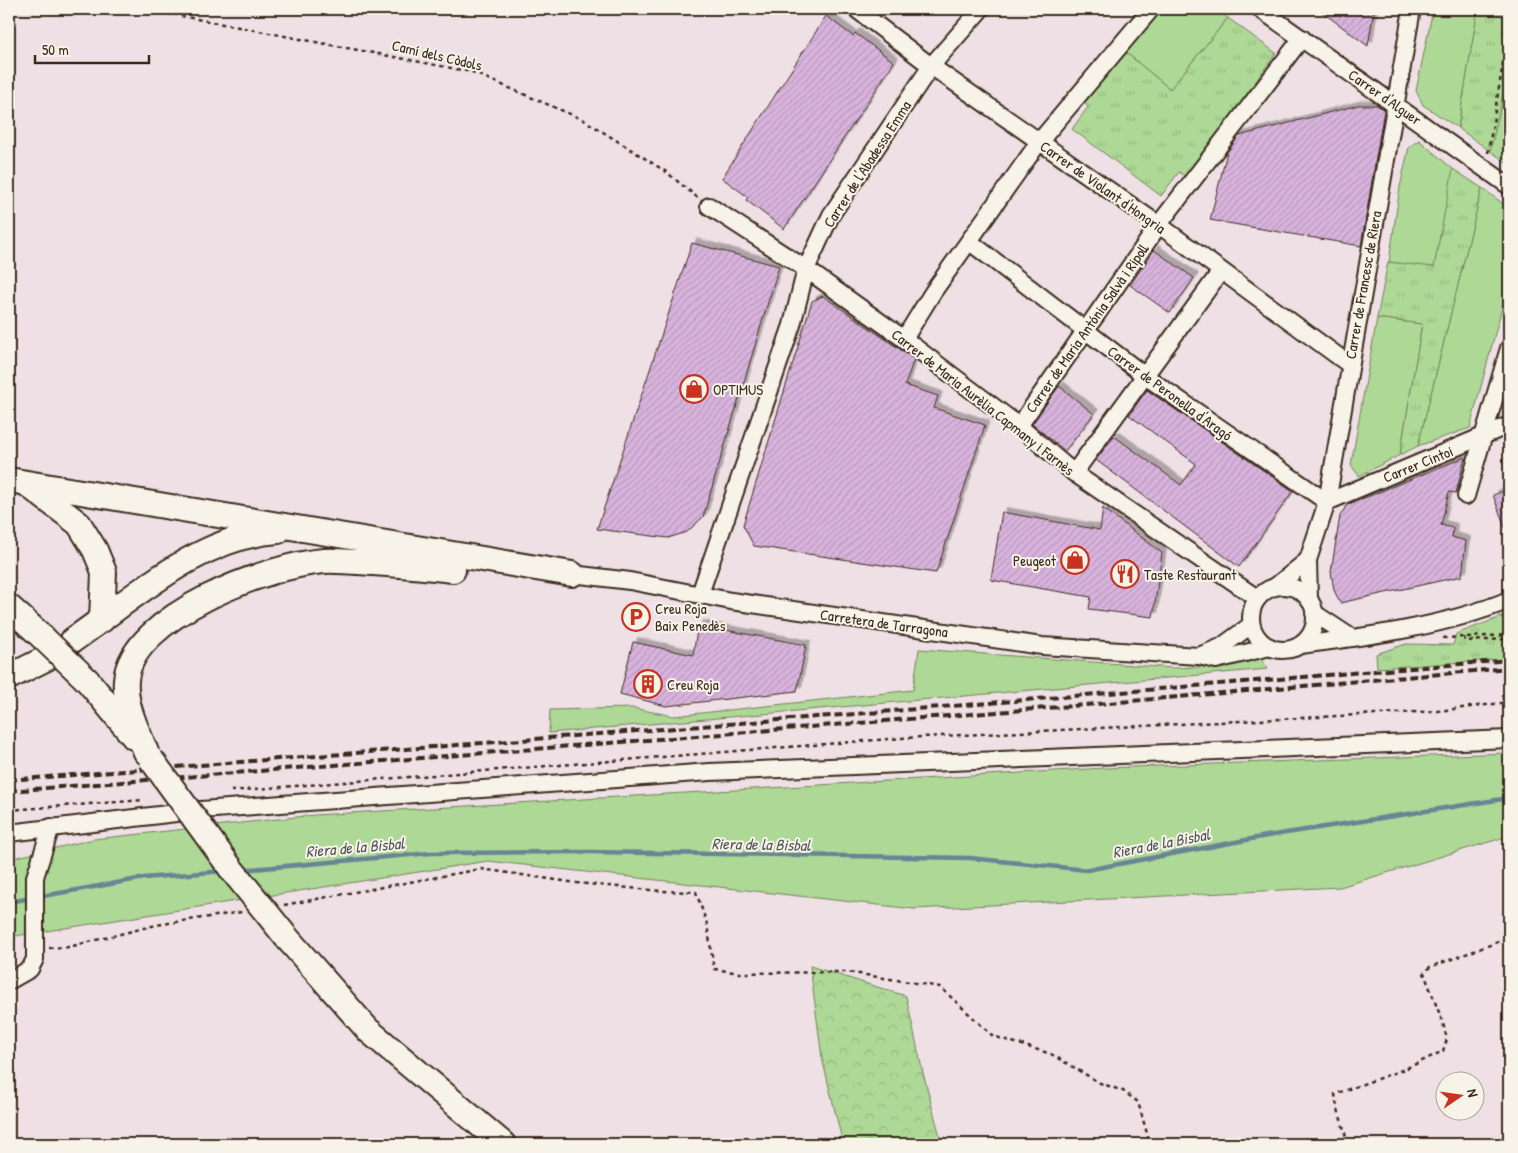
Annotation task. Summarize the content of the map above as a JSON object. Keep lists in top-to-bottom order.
{
  "streets": {
    "street": [
      "Carrer d'Alguer",
      "Carrer de l'Abadessa Emma",
      "Carrer de Violant d'Hongria",
      "Carrer de Francesc de Riera",
      "Carrer de Maria Antónia Salvà i Ripoll",
      "Carrer de Peronella d'Aragó",
      "Carrer de Maria Aurèlia Capmany i Farnès",
      "Carrer Cintoi",
      "Carretera de Tarragona"
    ],
    "path": ["Camí dels Còdols"]
  },
  "crossings": [
    ["Camí dels Còdols", "Carrer de Maria Aurèlia Capmany i Farnès"],
    ["Carrer d'Alguer", "Carrer de Francesc de Riera"],
    ["Carrer d'Alguer", "Carrer de Maria Antónia Salvà i Ripoll"],
    ["Carrer de l'Abadessa Emma", "Carrer de Violant d'Hongria"],
    ["Carrer de l'Abadessa Emma", "Carrer de Maria Aurèlia Capmany i Farnès"],
    ["Carrer de l'Abadessa Emma", "Carretera de Tarragona"],
    ["Carrer de Violant d'Hongria", "Carrer de Francesc de Riera"],
    ["Carrer de Violant d'Hongria", "Carrer de Maria Antónia Salvà i Ripoll"],
    ["Carrer de Francesc de Riera", "Carrer de Peronella d'Aragó"],
    ["Carrer de Francesc de Riera", "Carrer de Maria Aurèlia Capmany i Farnès"],
    ["Carrer de Francesc de Riera", "Carrer Cintoi"],
    ["Carrer de Francesc de Riera", "Carretera de Tarragona"],
    ["Carrer de Maria Antónia Salvà i Ripoll", "Carrer de Peronella d'Aragó"],
    ["Carrer de Maria Antónia Salvà i Ripoll", "Carrer de Maria Aurèlia Capmany i Farnès"],
    ["Carrer de Peronella d'Aragó", "Carrer Cintoi"],
    ["Carrer de Maria Aurèlia Capmany i Farnès", "Carretera de Tarragona"]
  ],
  "water": ["Riera de la Bisbal"],
  "places": {
    "shop": ["OPTIMUS", "Peugeot"],
    "restaurant": ["Taste Restaurant"],
    "parking": ["Creu Roja Baix Penedès"],
    "building": ["Creu Roja"]
  },
  "scale_bar": "50 m",
  "north": "right"
}
